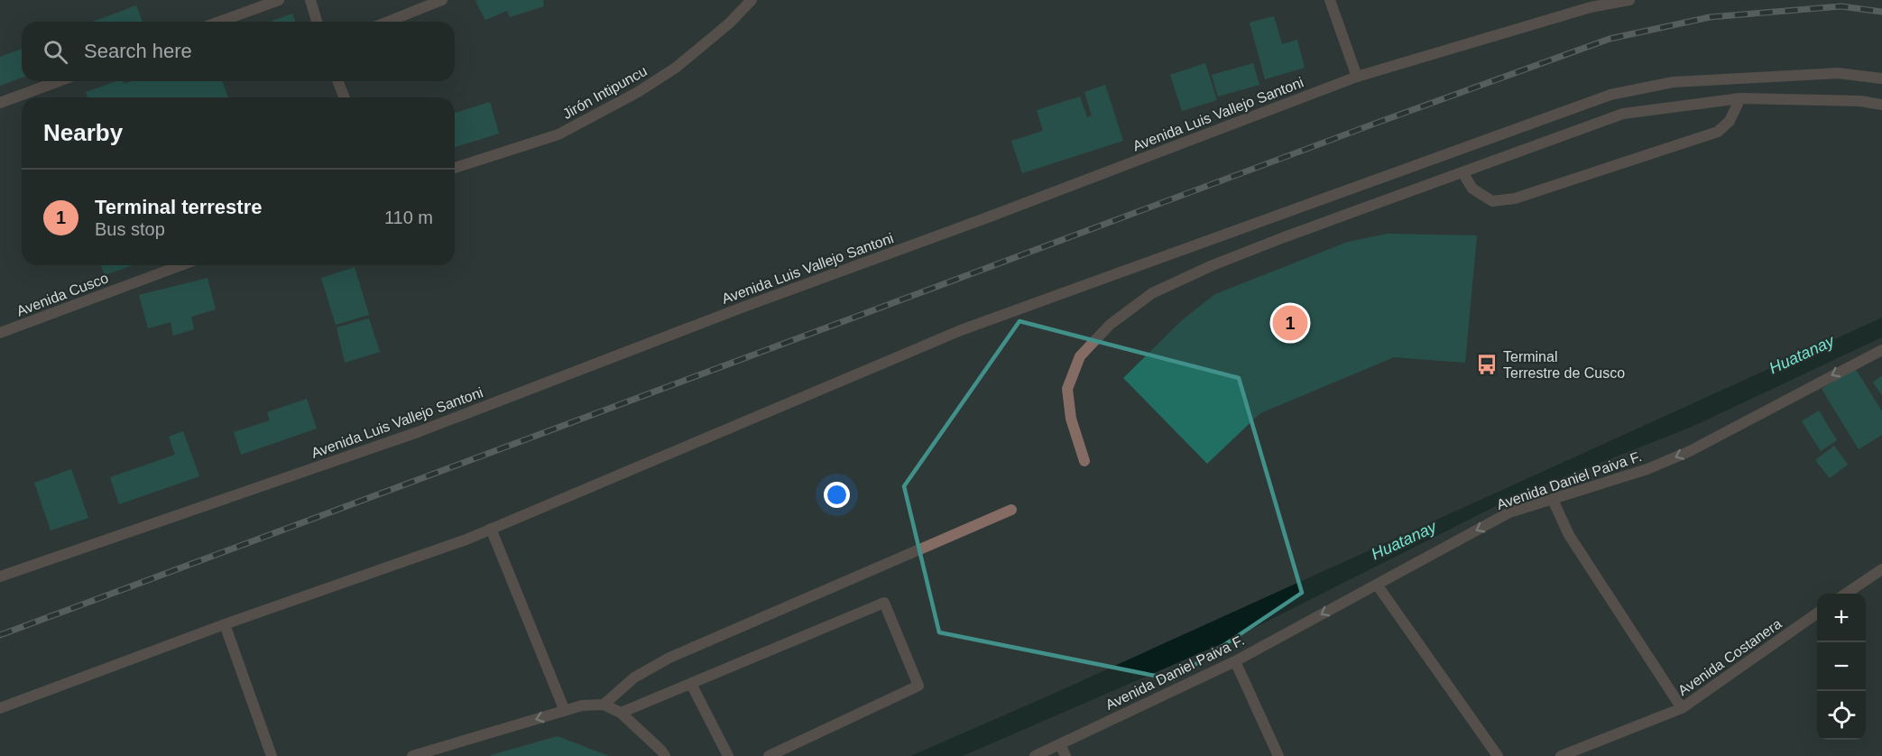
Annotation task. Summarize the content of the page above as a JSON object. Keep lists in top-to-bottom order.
{
  "streets": {
    "street": [
      "Jirón Intipuncu",
      "Avenida Luis Vallejo Santoni",
      "Avenida Cusco",
      "Avenida Daniel Paiva F.",
      "Avenida Costanera"
    ]
  },
  "one_way": ["Avenida Daniel Paiva F."],
  "water": ["Huatanay"],
  "places": {
    "bus stop": ["Terminal Terrestre de Cusco"]
  },
  "page": {
    "search": "Search here",
    "heading": "Nearby",
    "list": [
      {
        "mark": "1",
        "name": "Terminal terrestre",
        "note": "Bus stop",
        "value": "110 m"
      }
    ],
    "pins": "1",
    "map_buttons": ["+", "−"]
  }
}
